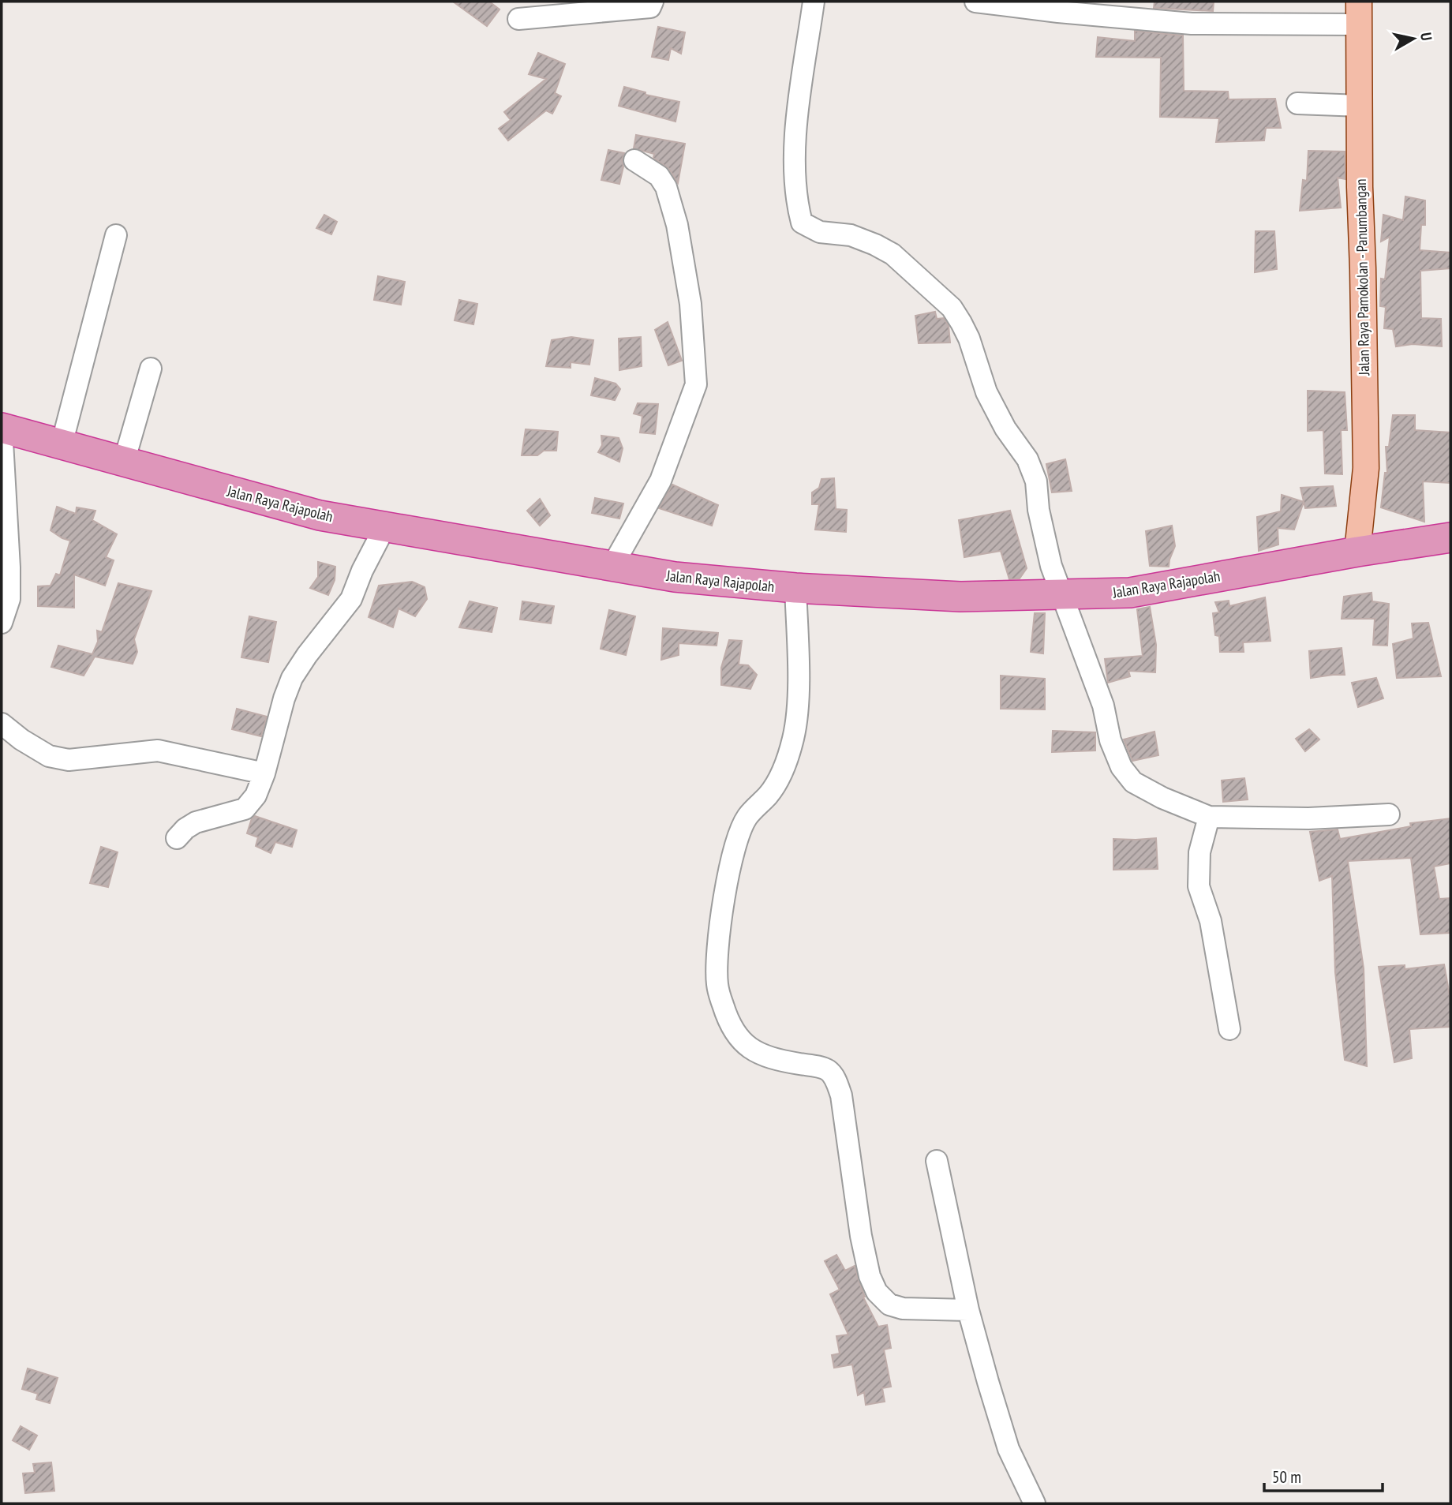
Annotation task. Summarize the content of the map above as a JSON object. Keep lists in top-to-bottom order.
{
  "streets": {
    "highway": ["Jalan Raya Rajapolah"],
    "main road": ["Jalan Raya Pamokolan - Panumbangan"]
  },
  "crossings": [
    ["Jalan Raya Pamokolan - Panumbangan", "Jalan Raya Rajapolah"]
  ],
  "scale_bar": "50 m",
  "north": "right"
}
